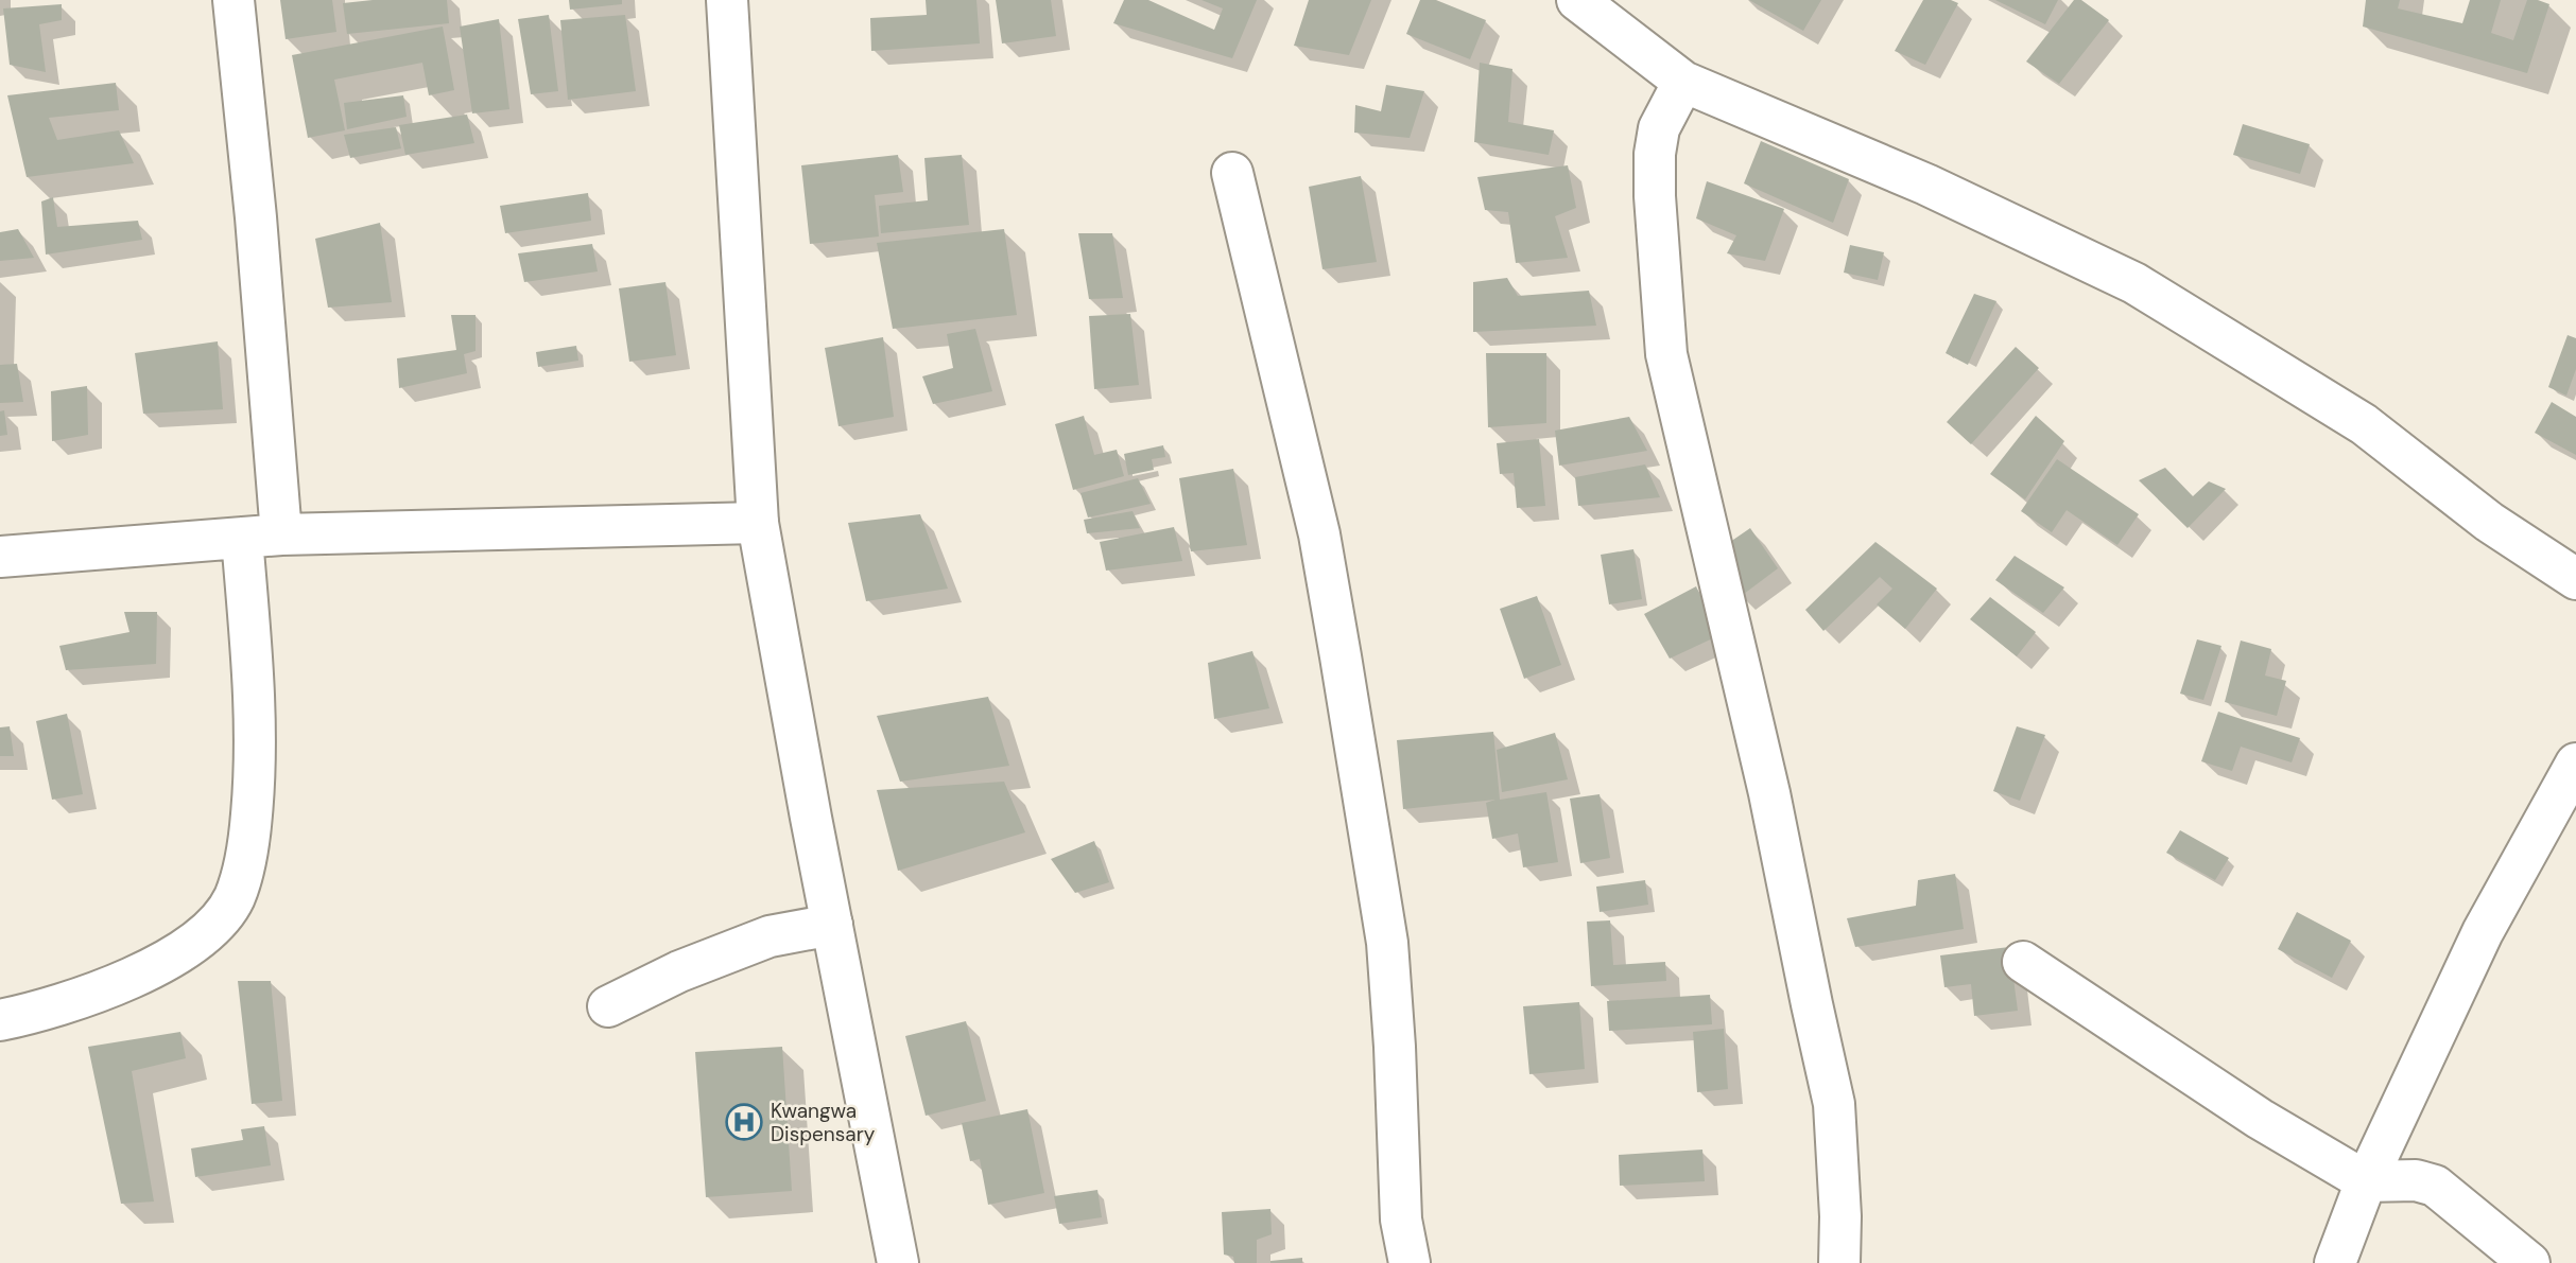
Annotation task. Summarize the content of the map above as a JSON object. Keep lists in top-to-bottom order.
{
  "places": {
    "hospital": ["Kwangwa Dispensary"]
  }
}
